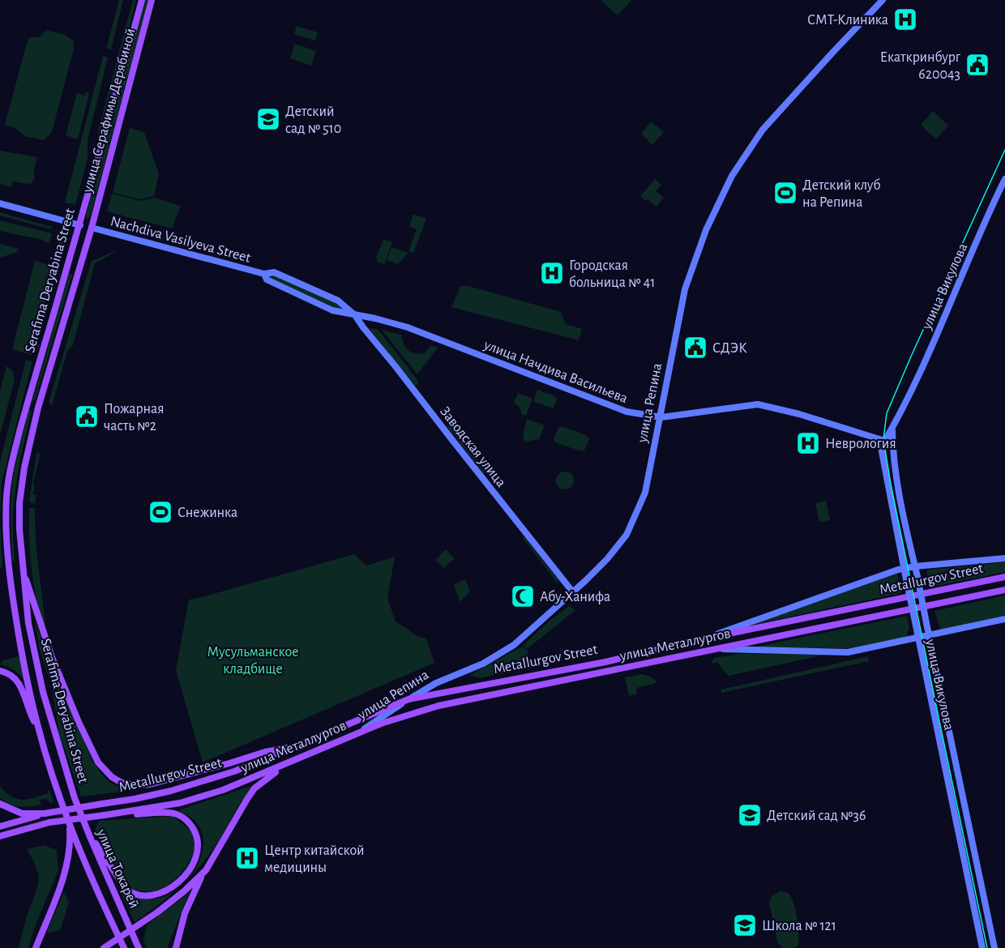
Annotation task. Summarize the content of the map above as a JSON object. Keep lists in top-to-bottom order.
{
  "streets": {
    "main road": [
      "улица Серафимы Дерябиной",
      "Serafima Deryabina Street",
      "Metallurgov Street",
      "улица Металлургов",
      "улица Токарей"
    ],
    "street": [
      "Nachdiva Vasilyeva Street",
      "улица Викулова",
      "улица Начдива Васильева",
      "улица Репина",
      "Заводская улица"
    ]
  },
  "crossings": [
    ["улица Серафимы Дерябиной", "Nachdiva Vasilyeva Street"],
    ["улица Серафимы Дерябиной", "Serafima Deryabina Street"],
    ["Nachdiva Vasilyeva Street", "Serafima Deryabina Street"],
    ["Nachdiva Vasilyeva Street", "улица Начдива Васильева"],
    ["Serafima Deryabina Street", "улица Токарей"],
    ["улица Викулова", "улица Начдива Васильева"],
    ["улица Начдива Васильева", "улица Репина"],
    ["улица Начдива Васильева", "Заводская улица"],
    ["улица Репина", "Заводская улица"],
    ["улица Репина", "Metallurgov Street"],
    ["улица Репина", "улица Металлургов"]
  ],
  "parks": ["Мусульманское кладбище"],
  "places": {
    "hospital": [
      "СМТ-Клиника",
      "Городская больница № 41",
      "Неврология",
      "Центр китайской медицины"
    ],
    "public building": ["Екаткринбург 620043", "СДЭК", "Пожарная часть №2"],
    "school or university": ["Детский сад № 510", "Детский сад №36", "Школа № 121"],
    "sports": ["Детский клуб на Репина", "Снежинка"],
    "mosque": ["Абу-Ханифа"]
  }
}
